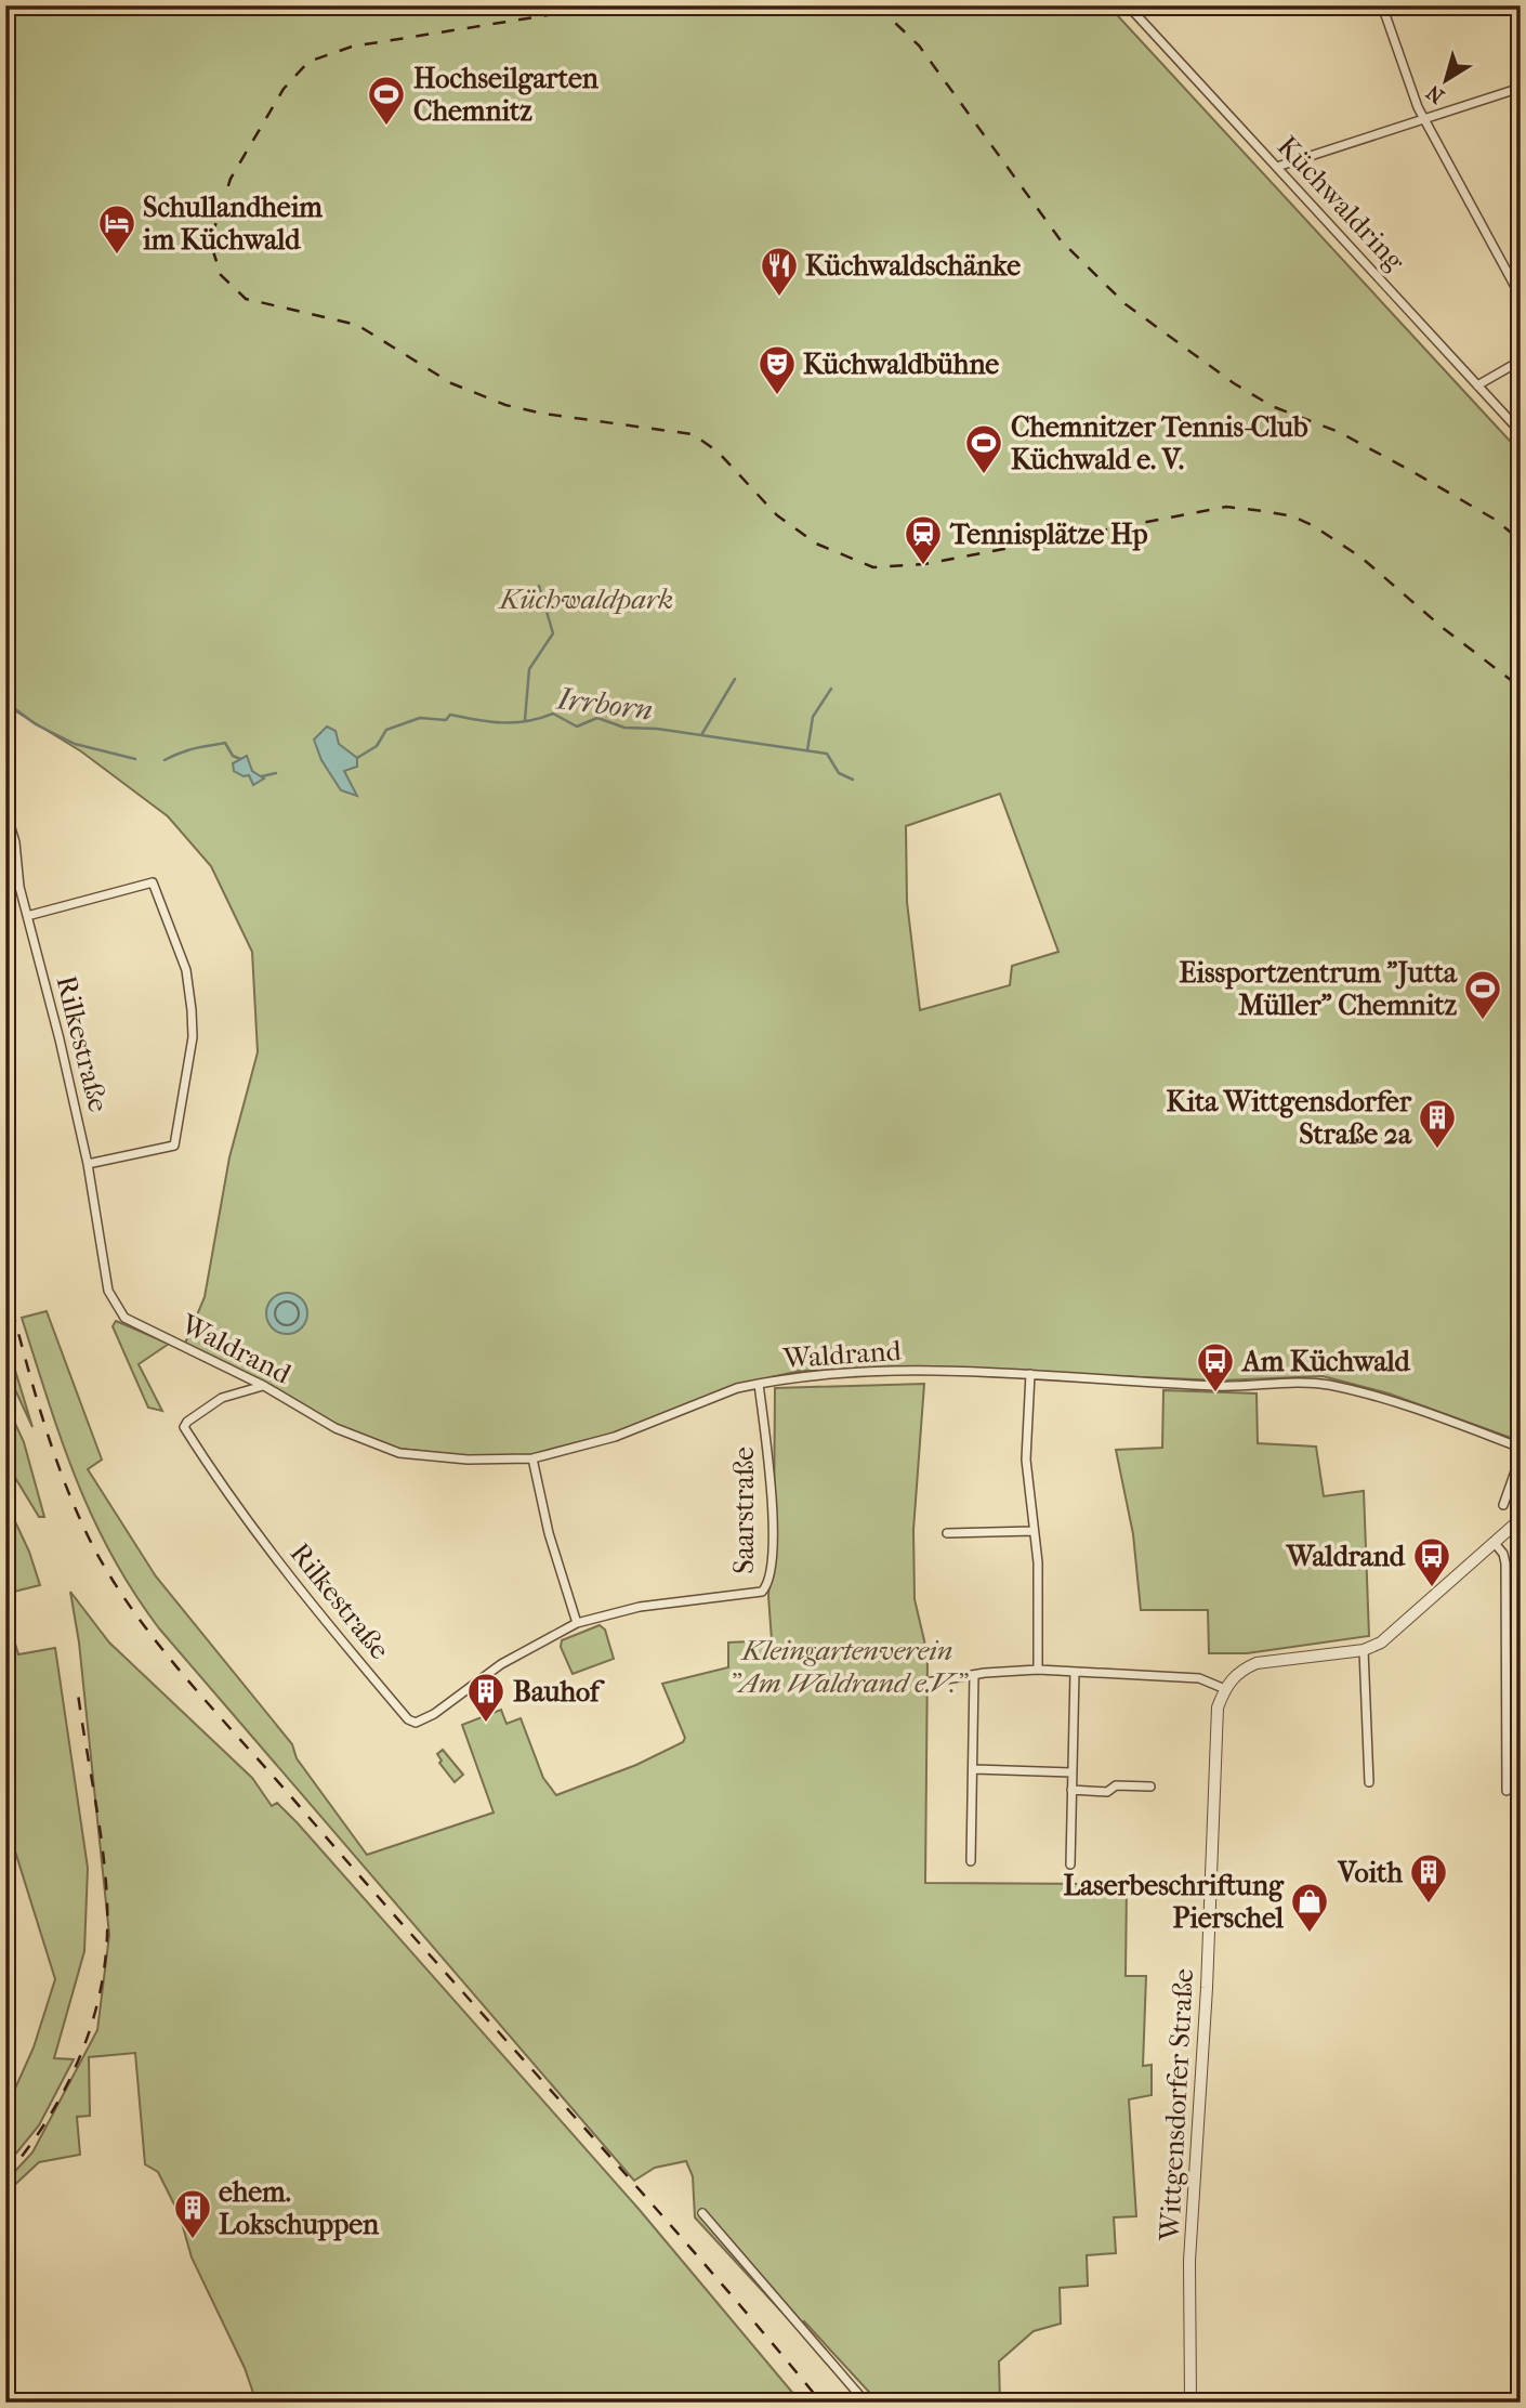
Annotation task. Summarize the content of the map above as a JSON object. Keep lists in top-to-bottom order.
{
  "streets": {
    "street": [
      "Küchwaldring",
      "Rilkestraße",
      "Waldrand",
      "Saarstraße",
      "Wittgensdorfer Straße"
    ]
  },
  "crossings": [
    ["Rilkestraße", "Waldrand"],
    ["Rilkestraße", "Saarstraße"],
    ["Waldrand", "Saarstraße"]
  ],
  "water": ["Irrborn"],
  "parks": ["Küchwaldpark", "Kleingartenverein \"Am Waldrand e.V.\""],
  "places": {
    "sports": ["Hochseilgarten Chemnitz", "Chemnitzer Tennis-Club Küchwald e. V.", "Eissportzentrum \"Jutta Müller\" Chemnitz"],
    "hotel": ["Schullandheim im Küchwald"],
    "restaurant": ["Küchwaldschänke"],
    "theatre": ["Küchwaldbühne"],
    "station": ["Tennisplätze Hp"],
    "building": [
      "Kita Wittgensdorfer Straße 2a",
      "Bauhof",
      "Voith",
      "ehem. Lokschuppen"
    ],
    "bus stop": ["Am Küchwald", "Waldrand"],
    "shop": ["Laserbeschriftung Pierschel"]
  },
  "north": "bottom left"
}
